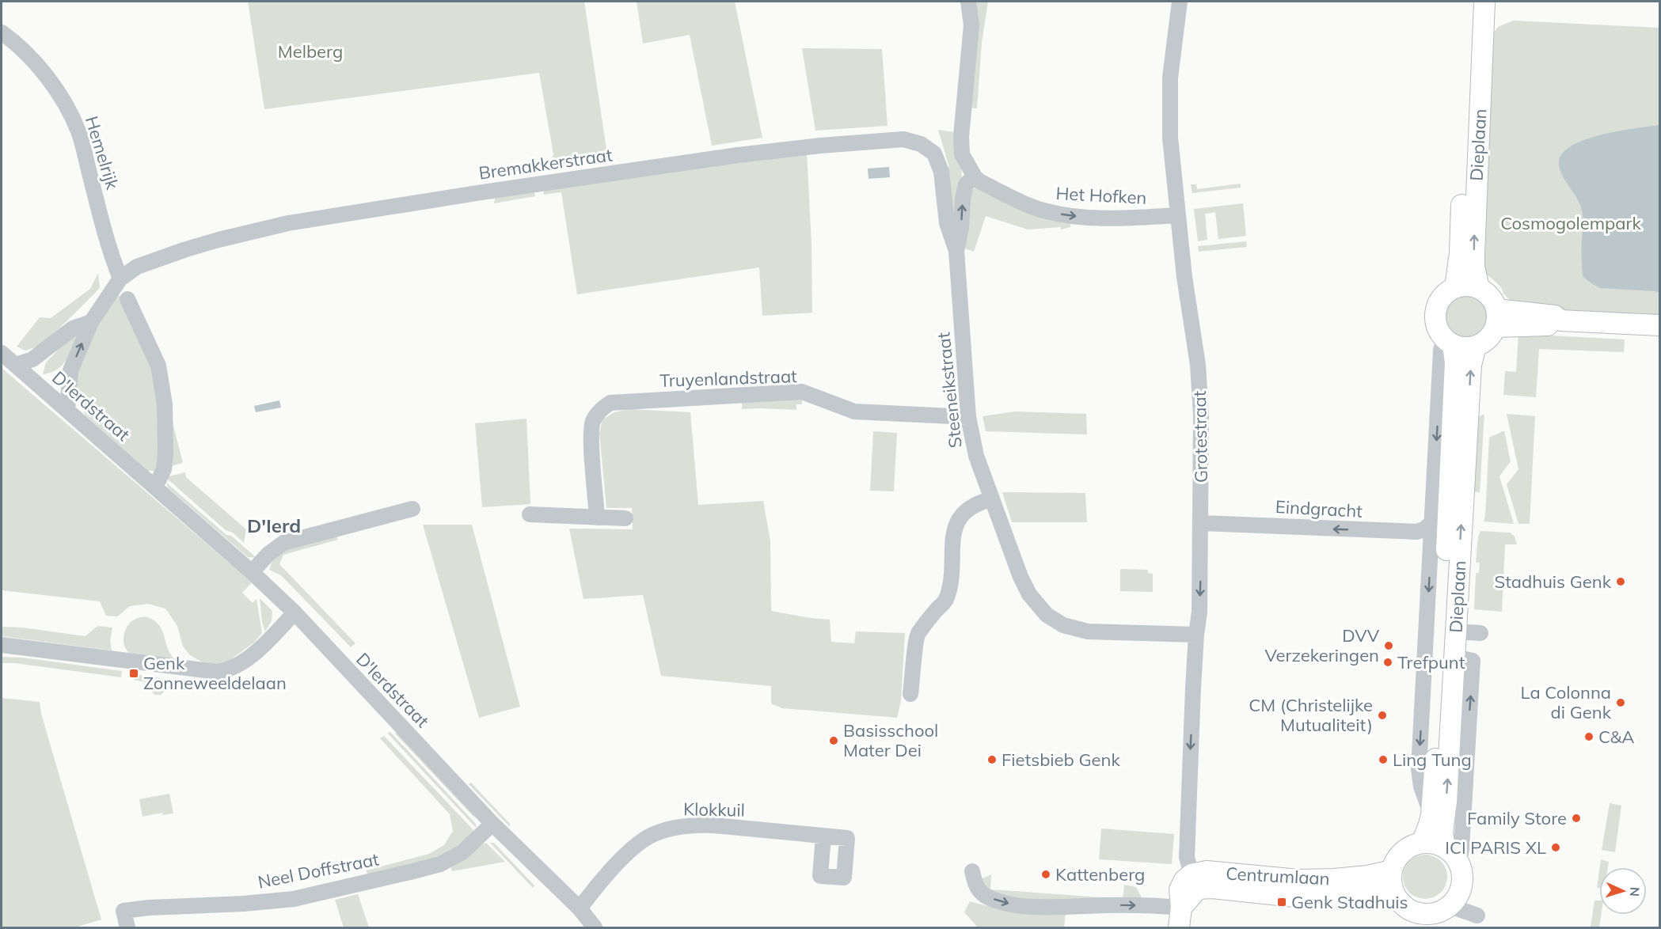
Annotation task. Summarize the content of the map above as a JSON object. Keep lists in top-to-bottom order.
{
  "streets": {
    "main road": ["Dieplaan", "Centrumlaan"],
    "street": [
      "Hemelrijk",
      "Bremakkerstraat",
      "Het Hofken",
      "Truyenlandstraat",
      "Steeneikstraat",
      "D'Ierdstraat",
      "Grotestraat",
      "Eindgracht",
      "Klokkuil",
      "Neel Doffstraat"
    ]
  },
  "crossings": [
    ["Dieplaan", "Eindgracht"],
    ["Dieplaan", "Centrumlaan"],
    ["Hemelrijk", "Bremakkerstraat"],
    ["Bremakkerstraat", "Steeneikstraat"],
    ["Bremakkerstraat", "D'Ierdstraat"],
    ["Het Hofken", "Steeneikstraat"],
    ["Het Hofken", "Grotestraat"],
    ["Truyenlandstraat", "Steeneikstraat"],
    ["Steeneikstraat", "Grotestraat"],
    ["D'Ierdstraat", "Klokkuil"],
    ["D'Ierdstraat", "Neel Doffstraat"],
    ["Grotestraat", "Eindgracht"],
    ["Grotestraat", "Centrumlaan"]
  ],
  "one_way": ["Het Hofken", "Grotestraat", "Eindgracht"],
  "districts": ["D'Ierd"],
  "parks": ["Melberg", "Cosmogolempark"],
  "places": {
    "other": [
      "Stadhuis Genk",
      "DVV Verzekeringen",
      "Trefpunt",
      "La Colonna di Genk",
      "CM (Christelijke Mutualiteit)",
      "C&A",
      "Basisschool Mater Dei",
      "Fietsbieb Genk",
      "Ling Tung",
      "Family Store",
      "ICI PARIS XL",
      "Kattenberg"
    ],
    "transit": ["Genk Zonneweeldelaan", "Genk Stadhuis"]
  },
  "north": "right"
}
